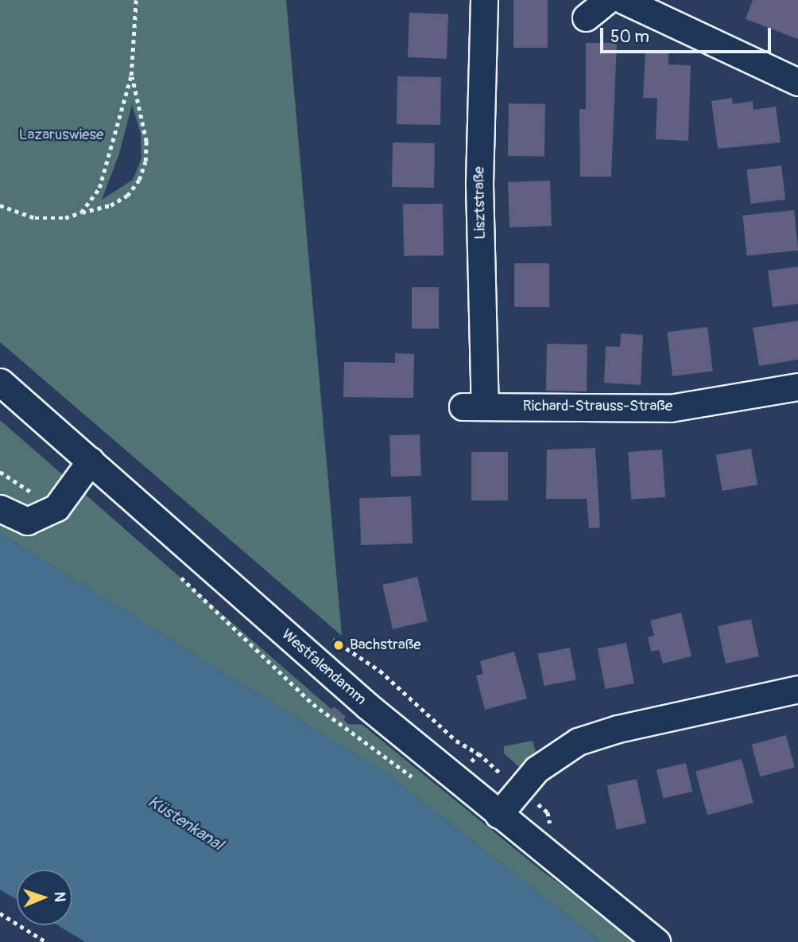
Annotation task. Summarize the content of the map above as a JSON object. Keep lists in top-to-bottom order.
{
  "streets": {
    "street": ["Lisztstraße", "Richard-Strauss-Straße", "Westfalendamm"]
  },
  "crossings": [
    ["Lisztstraße", "Richard-Strauss-Straße"]
  ],
  "water": ["Küstenkanal"],
  "parks": ["Lazaruswiese"],
  "places": ["Bachstraße"],
  "scale_bar": "50 m",
  "north": "right"
}
